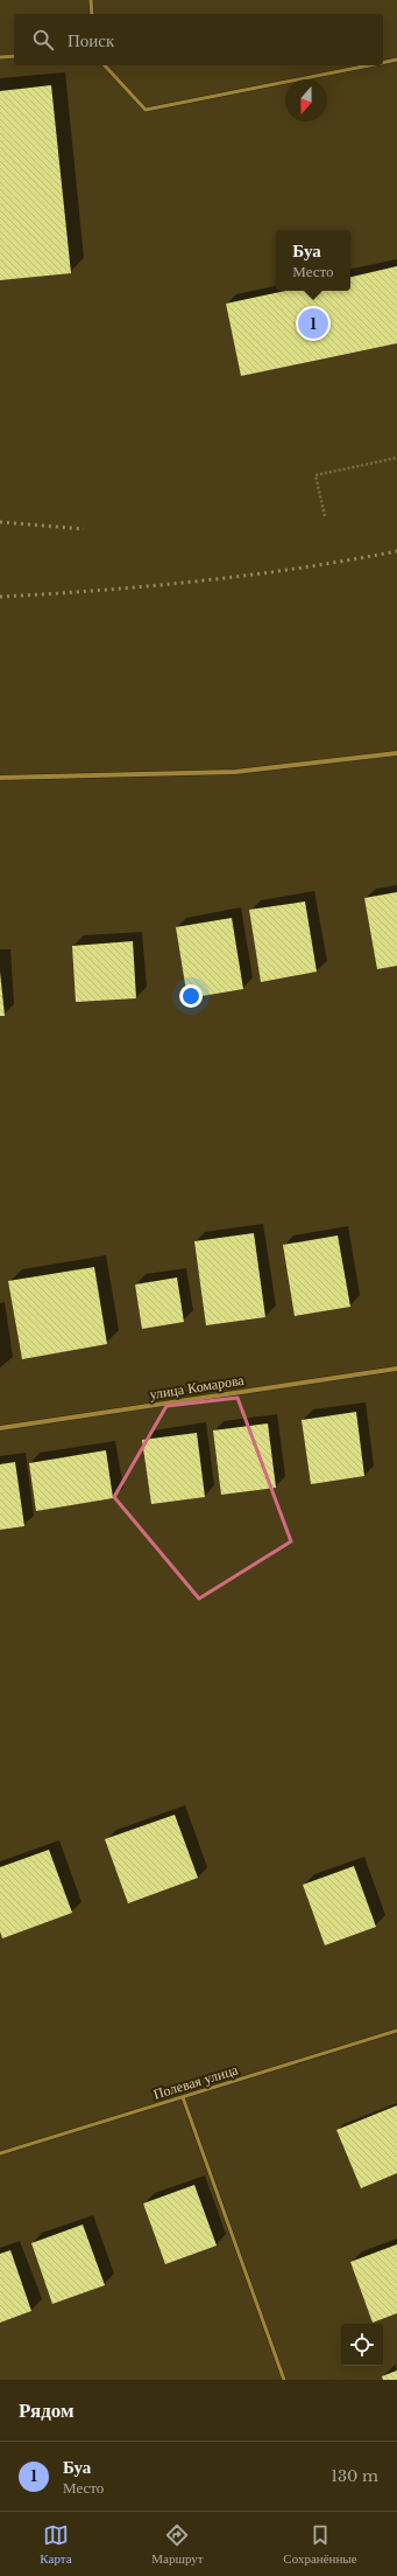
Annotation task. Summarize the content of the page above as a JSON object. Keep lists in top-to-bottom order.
{
  "streets": {
    "street": ["улица Комарова"],
    "lane": ["Полевая улица"]
  },
  "north": "bottom",
  "page": {
    "search": "Поиск",
    "popup": ["Буа", "Место"],
    "pins": "1",
    "heading": "Рядом",
    "list": [
      {
        "mark": "1",
        "name": "Буа",
        "note": "Место",
        "value": "130 m"
      }
    ],
    "nav": ["Карта", "Маршрут", "Сохранённые"]
  }
}
